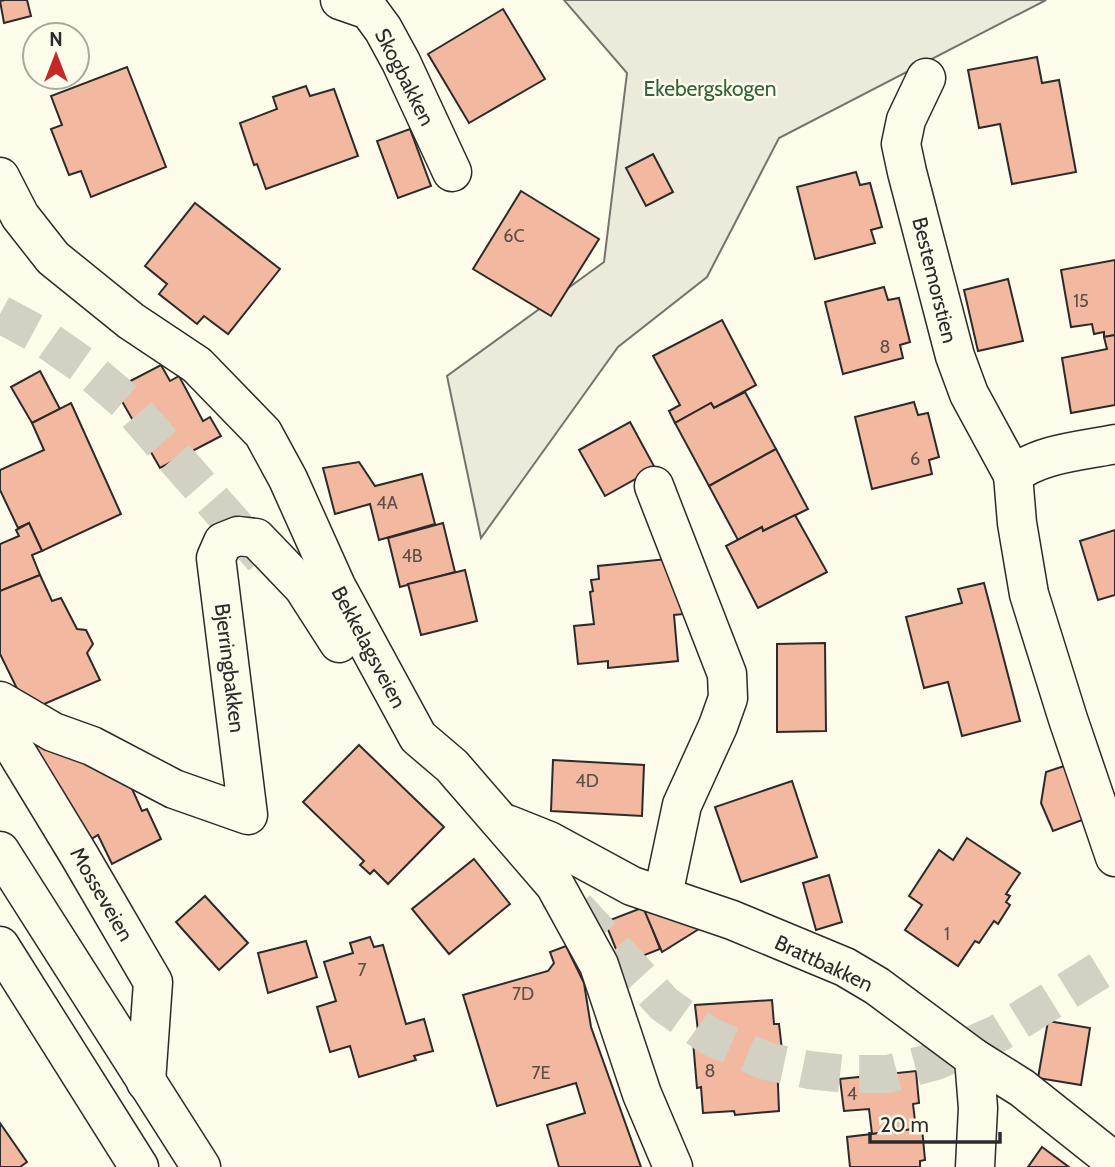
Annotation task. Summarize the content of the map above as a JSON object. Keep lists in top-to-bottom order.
{
  "streets": {
    "main road": [
      "Skogbakken",
      "Bestemorstien",
      "Bekkelagsveien",
      "Bjerringbakken",
      "Mosseveien",
      "Brattbakken"
    ]
  },
  "crossings": [
    ["Bekkelagsveien", "Bjerringbakken"],
    ["Bekkelagsveien", "Brattbakken"]
  ],
  "parks": ["Ekebergskogen"],
  "house_numbers": [
    "6C",
    "15",
    "8",
    "6",
    "4A",
    "4B",
    "4D",
    "1",
    "7",
    "7D",
    "8",
    "7E",
    "4"
  ],
  "scale_bar": "20 m",
  "north": "top"
}
